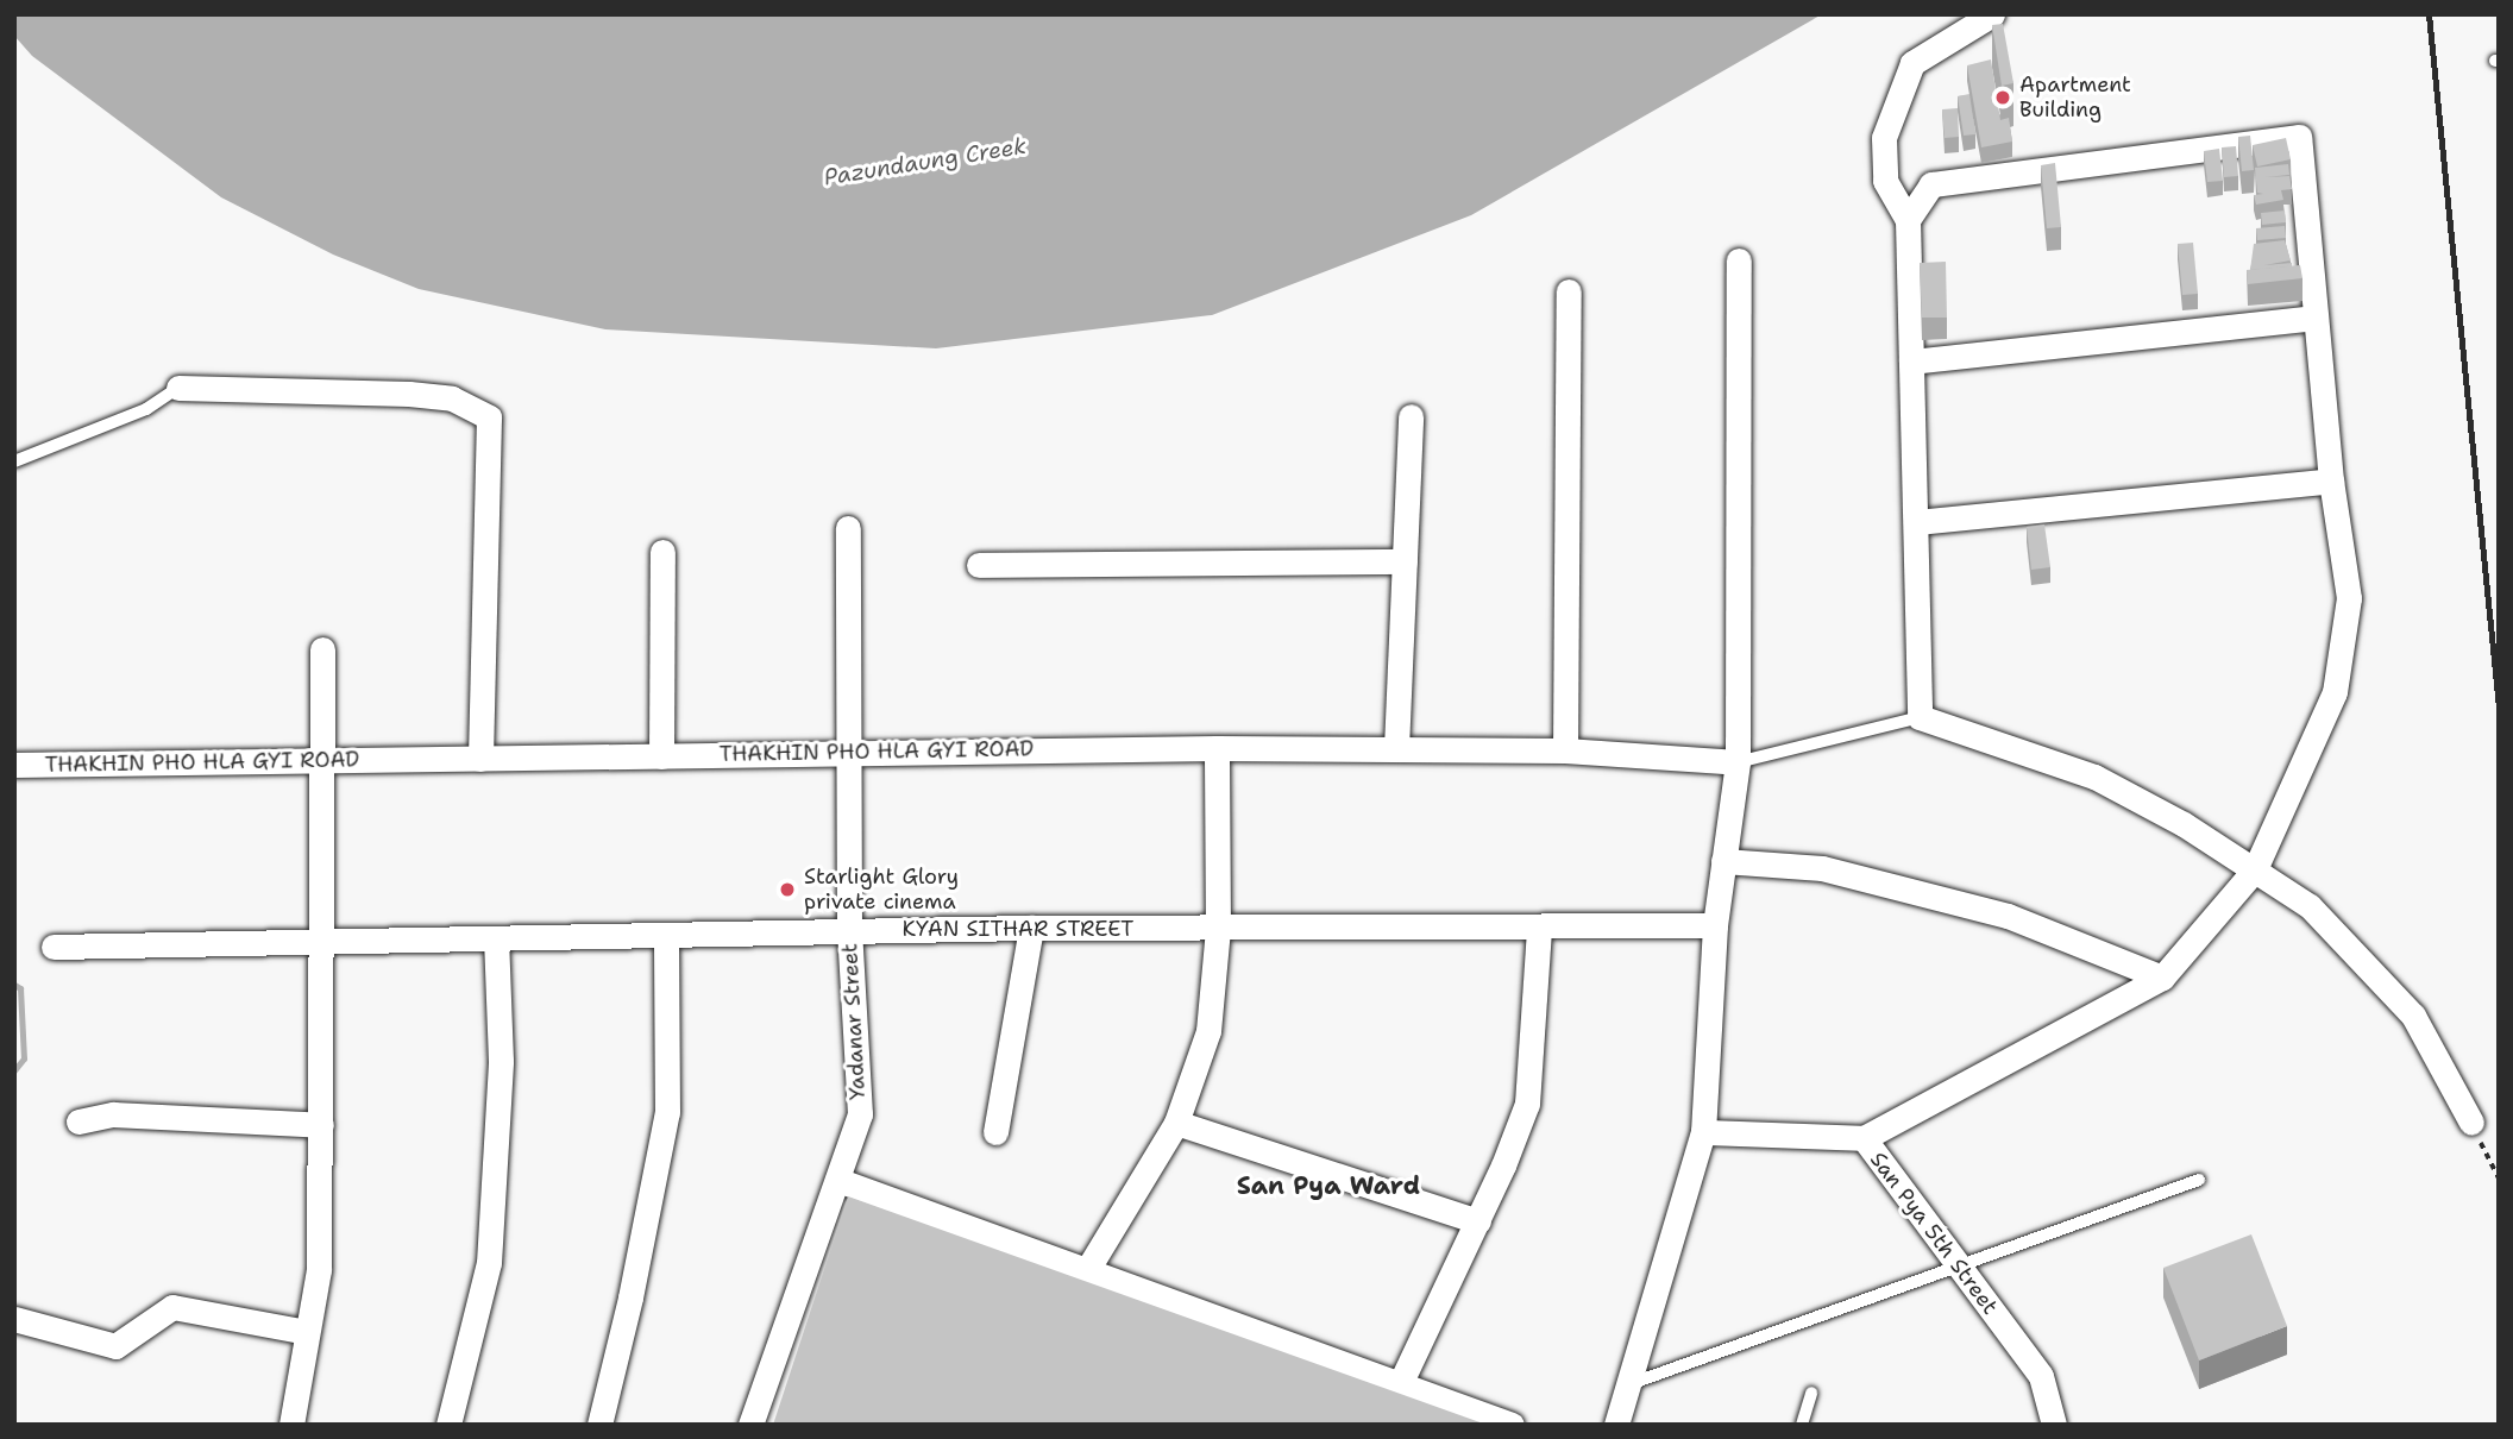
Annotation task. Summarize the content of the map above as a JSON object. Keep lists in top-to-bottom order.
{
  "streets": {
    "street": [
      "THAKHIN PHO HLA GYI ROAD",
      "KYAN SITHAR STREET",
      "Yadanar Street",
      "San Pya 5th Street"
    ]
  },
  "crossings": [
    ["THAKHIN PHO HLA GYI ROAD", "Yadanar Street"],
    ["KYAN SITHAR STREET", "Yadanar Street"]
  ],
  "districts": ["San Pya Ward"],
  "water": ["Pazundaung Creek"],
  "places": ["Apartment Building", "Starlight Glory private cinema"]
}
